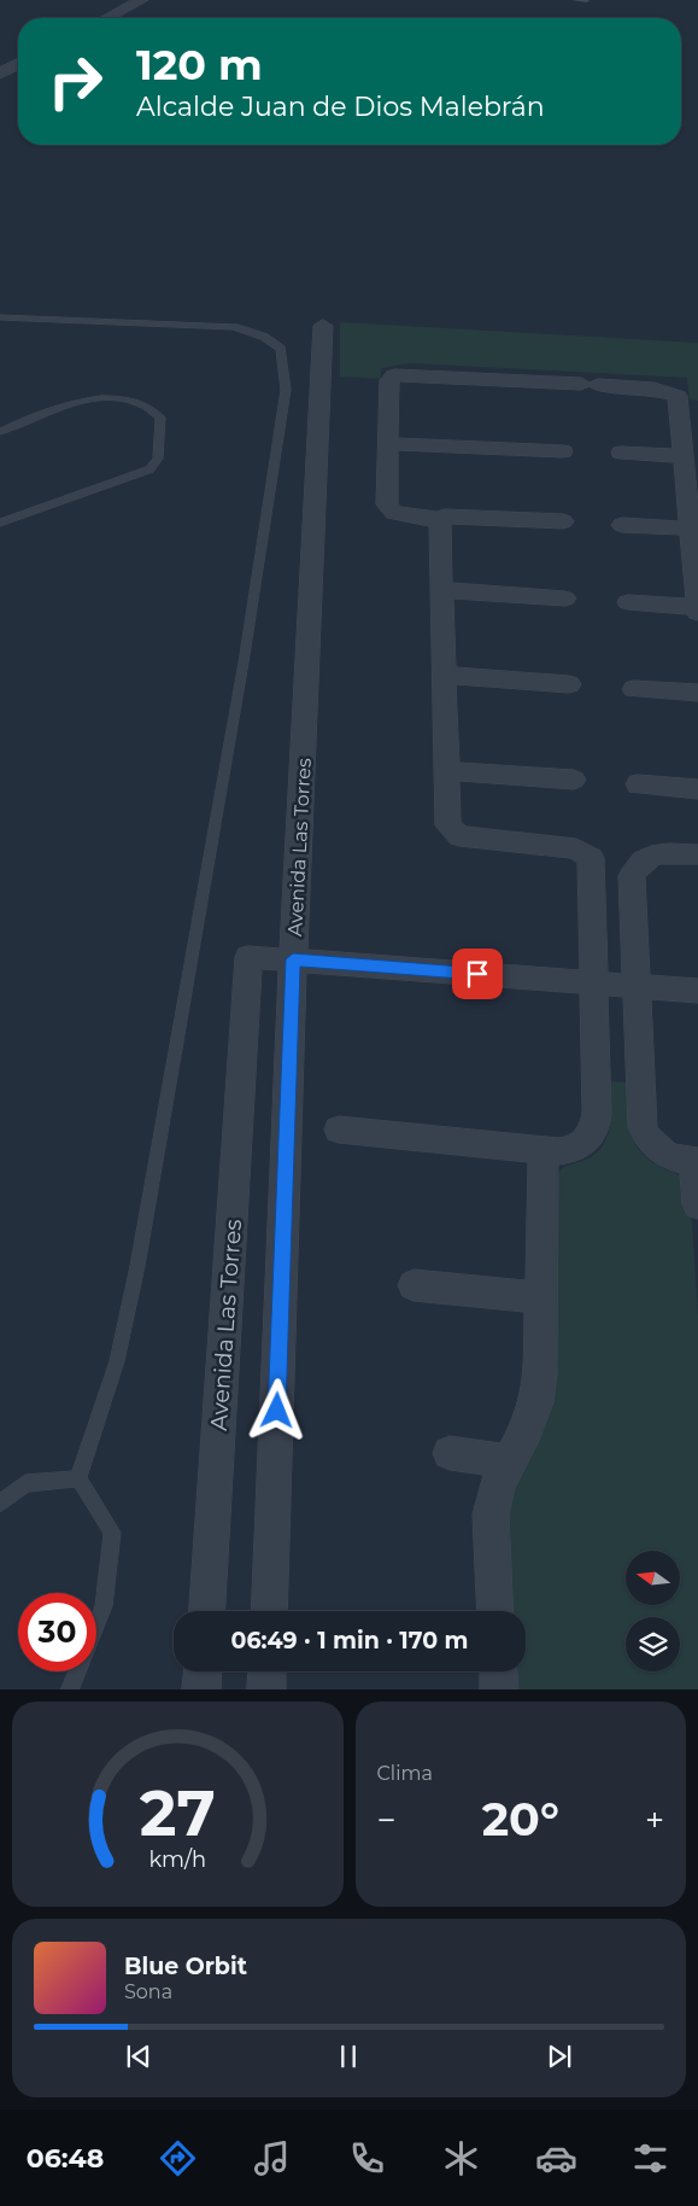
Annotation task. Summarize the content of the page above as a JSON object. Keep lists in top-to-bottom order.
{
  "streets": {
    "street": ["Avenida Las Torres"]
  },
  "north": "left",
  "page": {
    "turn": ["120 m", "Alcalde Juan de Dios Malebrán"],
    "limit": "30",
    "trip": "06:49 · 1 min · 170 m",
    "tile": "Clima",
    "heat": ["−", "20°", "+"],
    "song": ["Blue Orbit", "Sona"],
    "tabs": "06:48",
    "gauge": ["27", "km/h"]
  }
}
